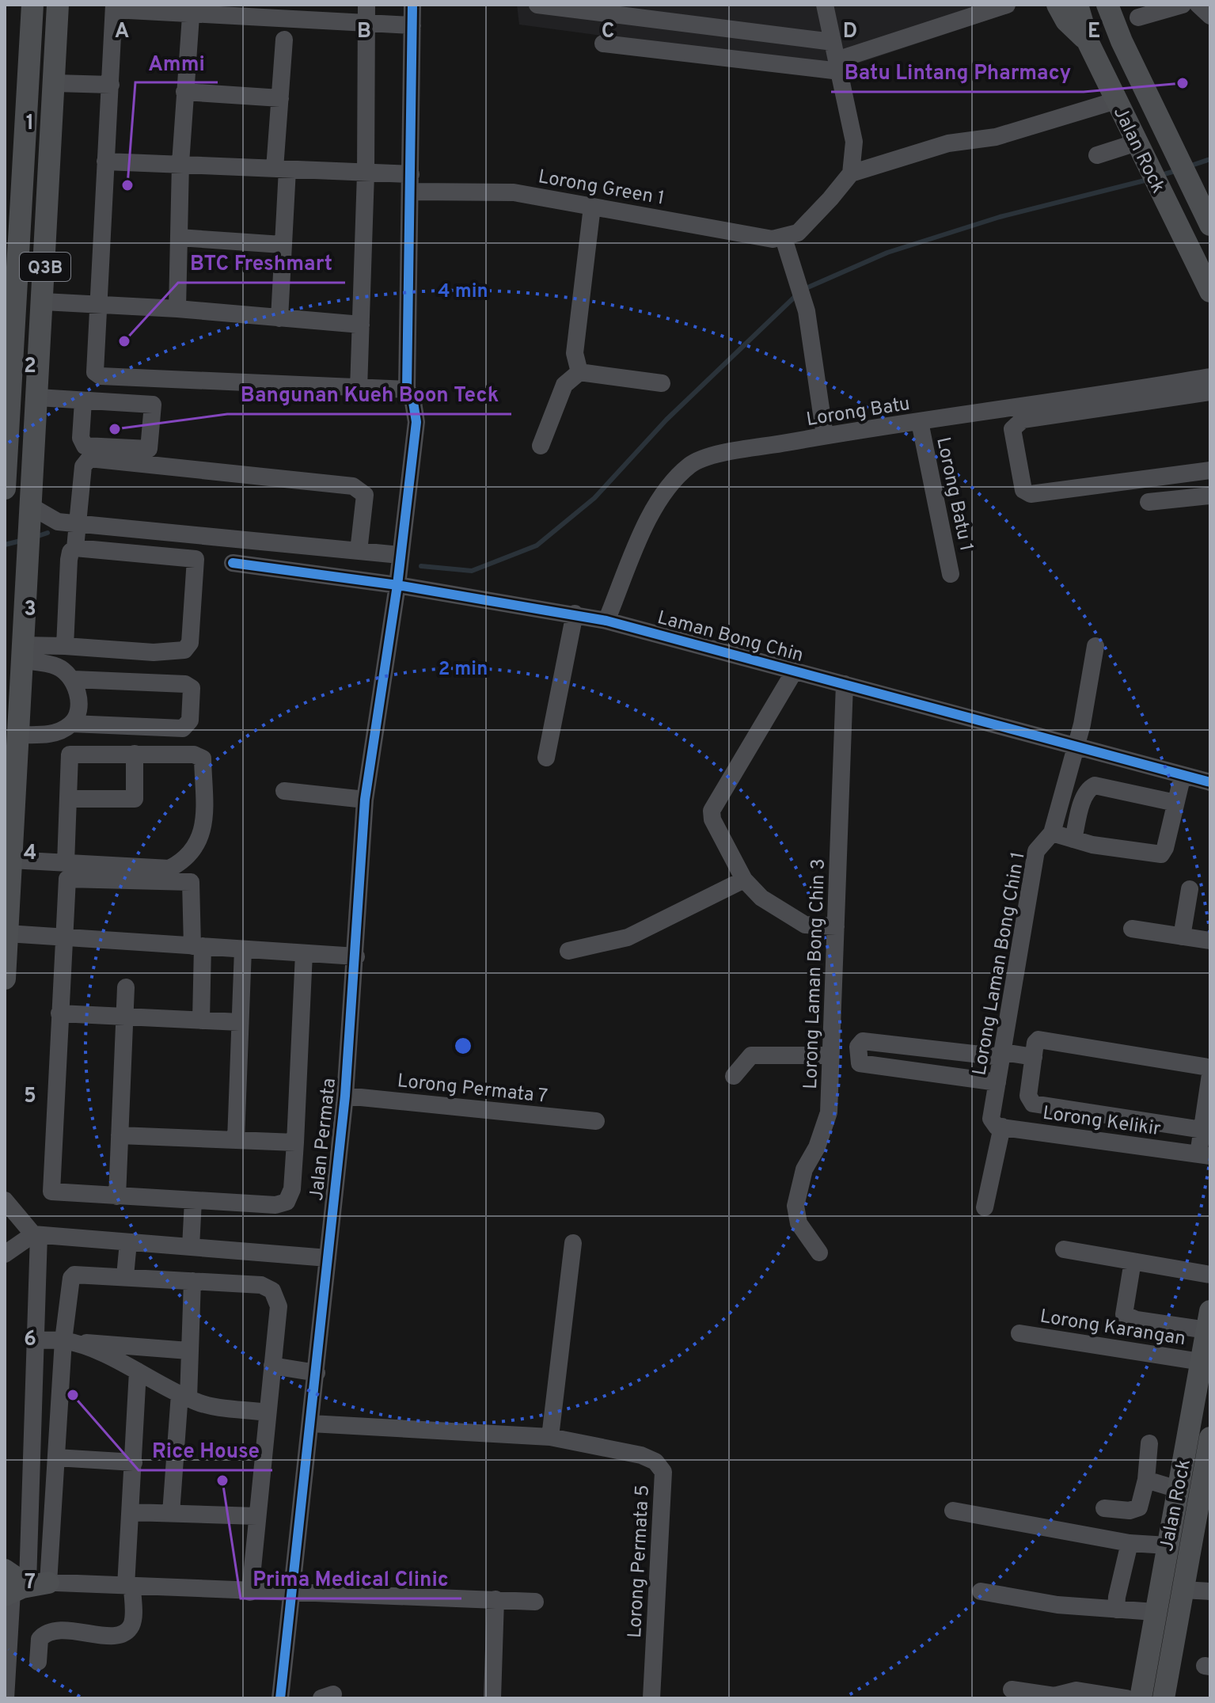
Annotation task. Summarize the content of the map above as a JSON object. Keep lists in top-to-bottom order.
{
  "streets": {
    "main road": ["Jalan Rock", "Q3B"],
    "street": [
      "Lorong Green 1",
      "Lorong Batu",
      "Lorong Batu 1",
      "Laman Bong Chin",
      "Lorong Laman Bong Chin 1",
      "Lorong Laman Bong Chin 3",
      "Lorong Permata 7",
      "Lorong Kelikir",
      "Jalan Permata",
      "Lorong Karangan",
      "Lorong Permata 5"
    ]
  },
  "crossings": [
    ["Jalan Rock", "Lorong Karangan"],
    ["Lorong Green 1", "Jalan Permata"],
    ["Lorong Batu", "Lorong Batu 1"],
    ["Lorong Batu", "Laman Bong Chin"],
    ["Laman Bong Chin", "Lorong Laman Bong Chin 1"],
    ["Laman Bong Chin", "Lorong Laman Bong Chin 3"],
    ["Laman Bong Chin", "Jalan Permata"],
    ["Lorong Laman Bong Chin 1", "Lorong Kelikir"],
    ["Lorong Permata 7", "Jalan Permata"],
    ["Jalan Permata", "Lorong Permata 5"]
  ],
  "places": [
    "Batu Lintang Pharmacy",
    "Ammi",
    "BTC Freshmart",
    "Bangunan Kueh Boon Teck",
    "Rice House",
    "Prima Medical Clinic"
  ],
  "grid": {
    "columns": [
      "A",
      "B",
      "C",
      "D",
      "E"
    ],
    "rows": [
      "1",
      "2",
      "3",
      "4",
      "5",
      "6",
      "7"
    ]
  },
  "rings": ["4 min", "2 min"]
}
